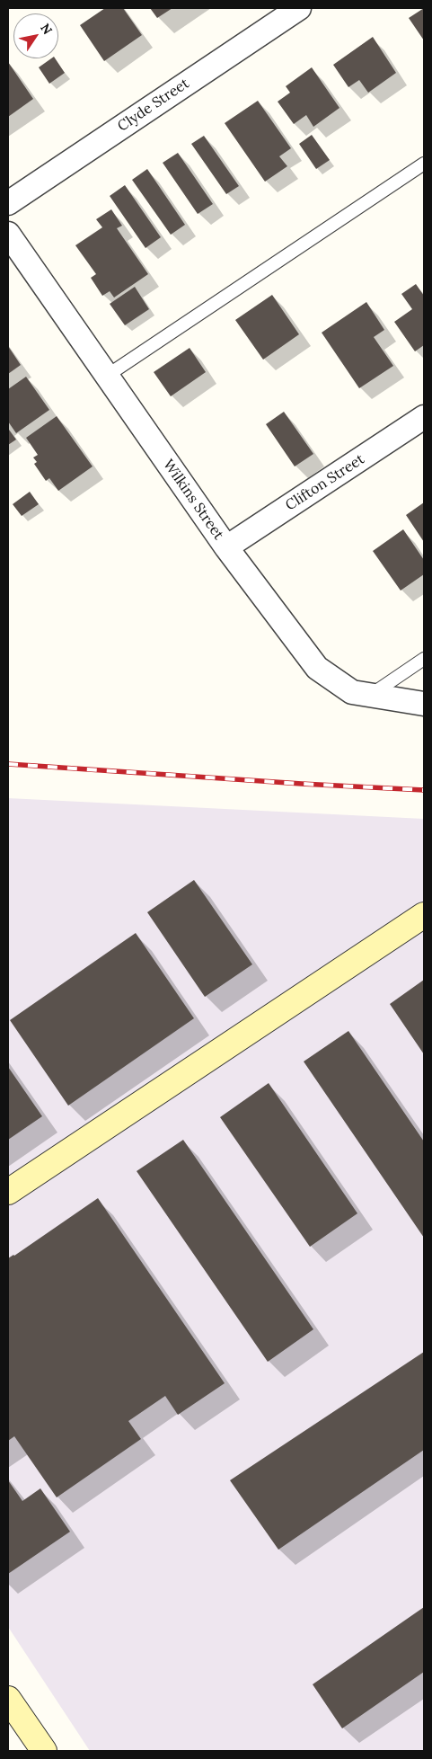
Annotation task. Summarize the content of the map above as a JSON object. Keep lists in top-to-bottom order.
{
  "streets": {
    "street": ["Clyde Street", "Clifton Street", "Wilkins Street"]
  },
  "crossings": [
    ["Clifton Street", "Wilkins Street"]
  ],
  "north": "top right"
}
